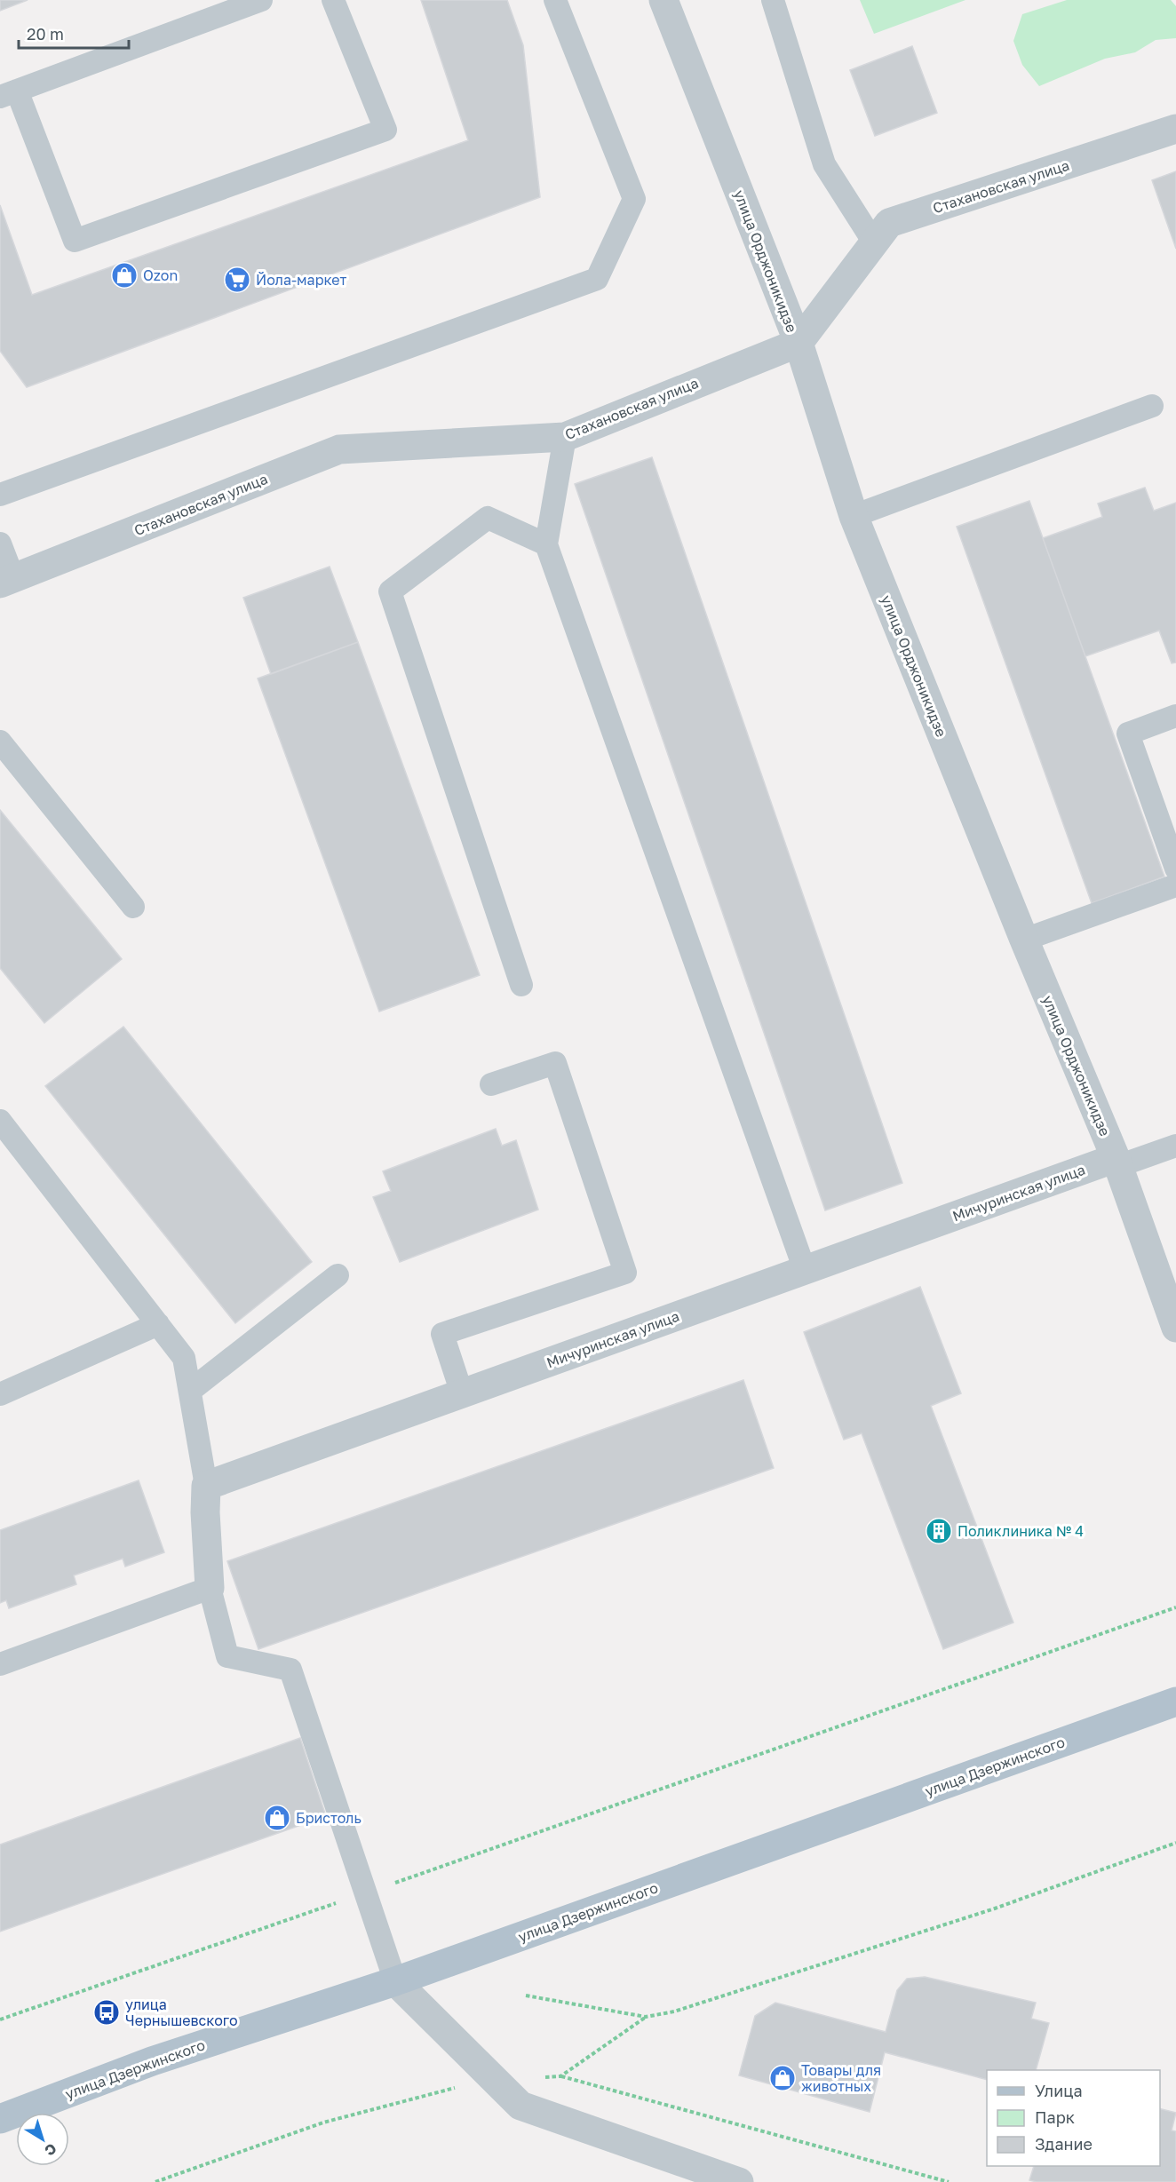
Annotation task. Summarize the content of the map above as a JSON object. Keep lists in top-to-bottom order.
{
  "streets": {
    "main road": ["улица Дзержинского"],
    "street": ["Стахановская улица", "улица Орджоникидзе", "Мичуринская улица"]
  },
  "crossings": [
    ["Стахановская улица", "улица Орджоникидзе"],
    ["улица Орджоникидзе", "Мичуринская улица"]
  ],
  "places": {
    "shop": ["Ozon", "Бристоль", "Товары для животных"],
    "supermarket": ["Йола-маркет"],
    "building": ["Поликлиника № 4"],
    "bus stop": ["улица Чернышевского"]
  },
  "legend": ["Улица", "Парк", "Здание"],
  "scale_bar": "20 m",
  "north": "bottom right"
}
